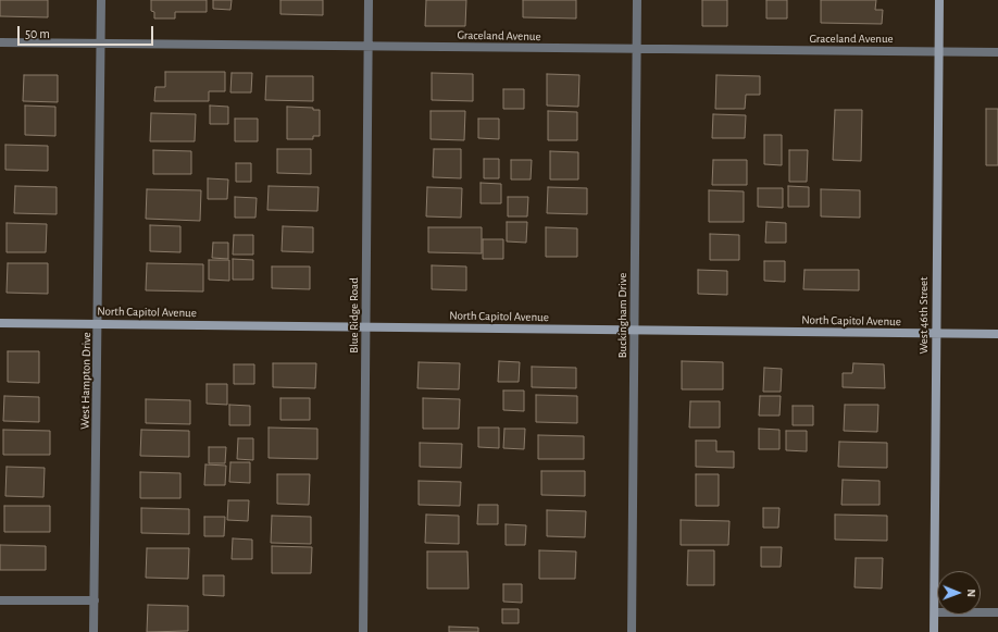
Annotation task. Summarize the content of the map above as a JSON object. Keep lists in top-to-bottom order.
{
  "streets": {
    "main road": ["North Capitol Avenue", "West 46th Street"],
    "street": [
      "Graceland Avenue",
      "Blue Ridge Road",
      "Buckingham Drive",
      "West Hampton Drive"
    ]
  },
  "crossings": [
    ["Graceland Avenue", "Blue Ridge Road"],
    ["Graceland Avenue", "Buckingham Drive"],
    ["Graceland Avenue", "West 46th Street"],
    ["Graceland Avenue", "West Hampton Drive"],
    ["North Capitol Avenue", "Blue Ridge Road"],
    ["North Capitol Avenue", "Buckingham Drive"],
    ["North Capitol Avenue", "West 46th Street"],
    ["North Capitol Avenue", "West Hampton Drive"]
  ],
  "scale_bar": "50 m",
  "north": "right"
}
